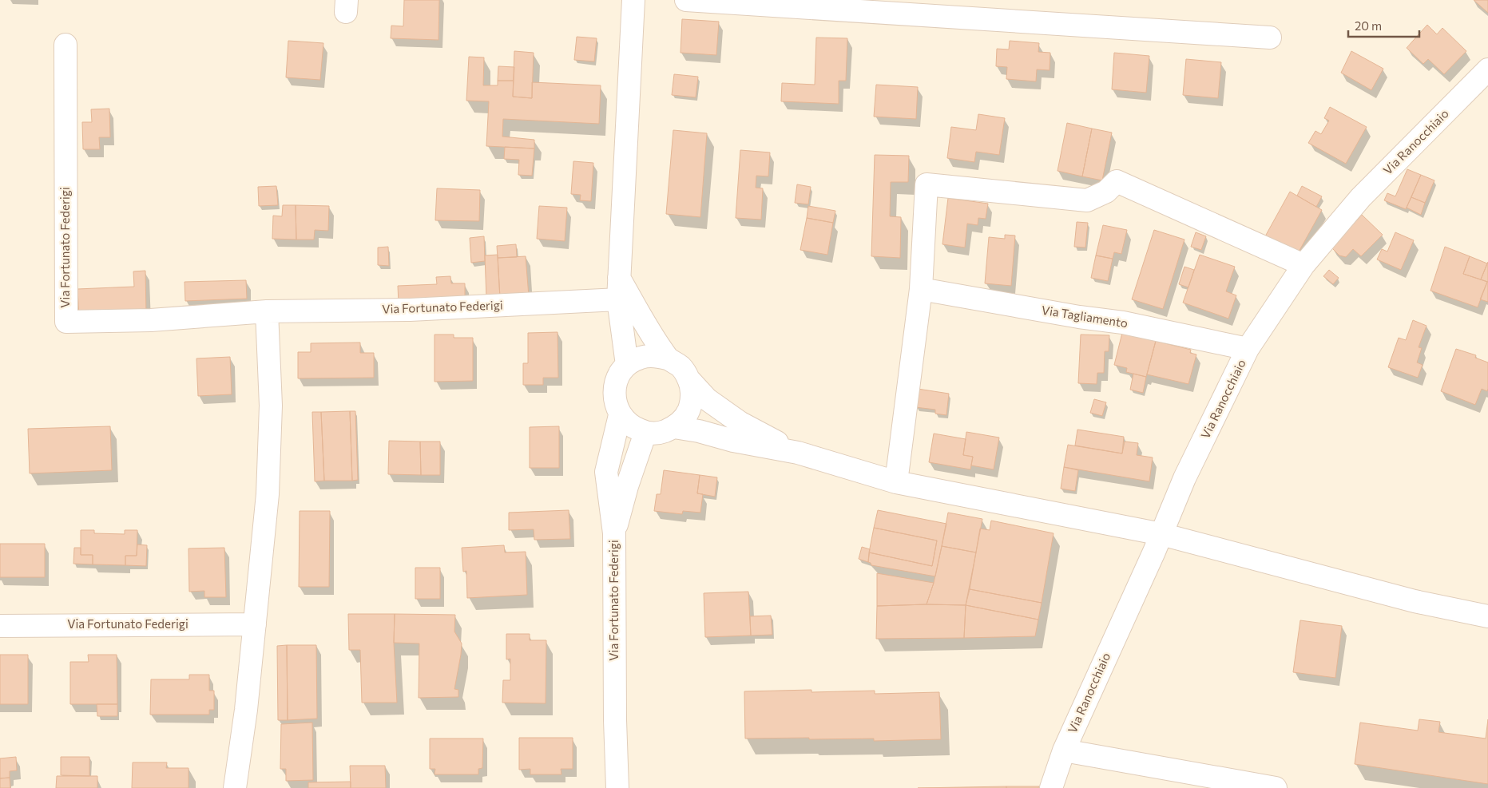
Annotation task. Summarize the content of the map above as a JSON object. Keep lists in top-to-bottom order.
{
  "streets": {
    "street": ["Via Ranocchiaio", "Via Fortunato Federigi", "Via Tagliamento"]
  },
  "crossings": [
    ["Via Ranocchiaio", "Via Tagliamento"]
  ],
  "scale_bar": "20 m"
}
